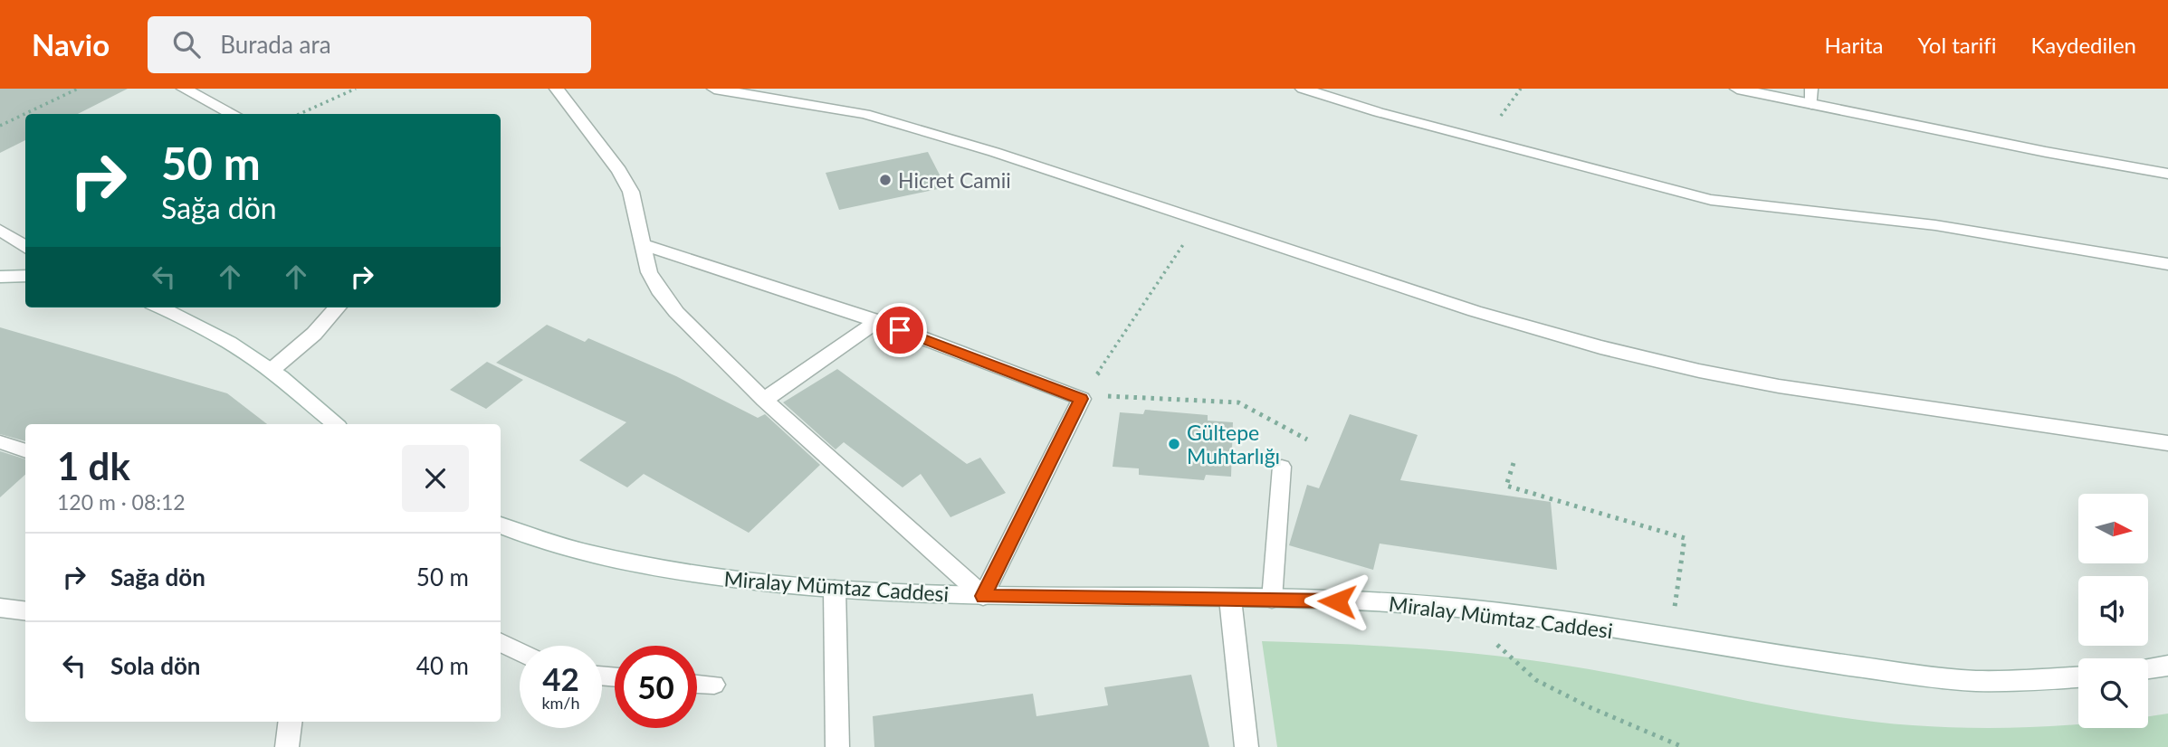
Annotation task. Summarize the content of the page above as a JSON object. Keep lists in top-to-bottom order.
{
  "streets": {
    "street": ["Miralay Mümtaz Caddesi"]
  },
  "places": ["Hicret Camii", "Gültepe Muhtarlığı"],
  "north": "right",
  "page": {
    "header": "Navio",
    "search": "Burada ara",
    "nav": ["Harita", "Yol tarifi", "Kaydedilen"],
    "turn": ["50 m", "Sağa dön"],
    "heading": ["1 dk", "120 m · 08:12"],
    "list": [
      {
        "name": "Sağa dön",
        "value": "50 m"
      },
      {
        "name": "Sola dön",
        "value": "40 m"
      }
    ],
    "speed": "42 km/h",
    "limit": "50"
  }
}
